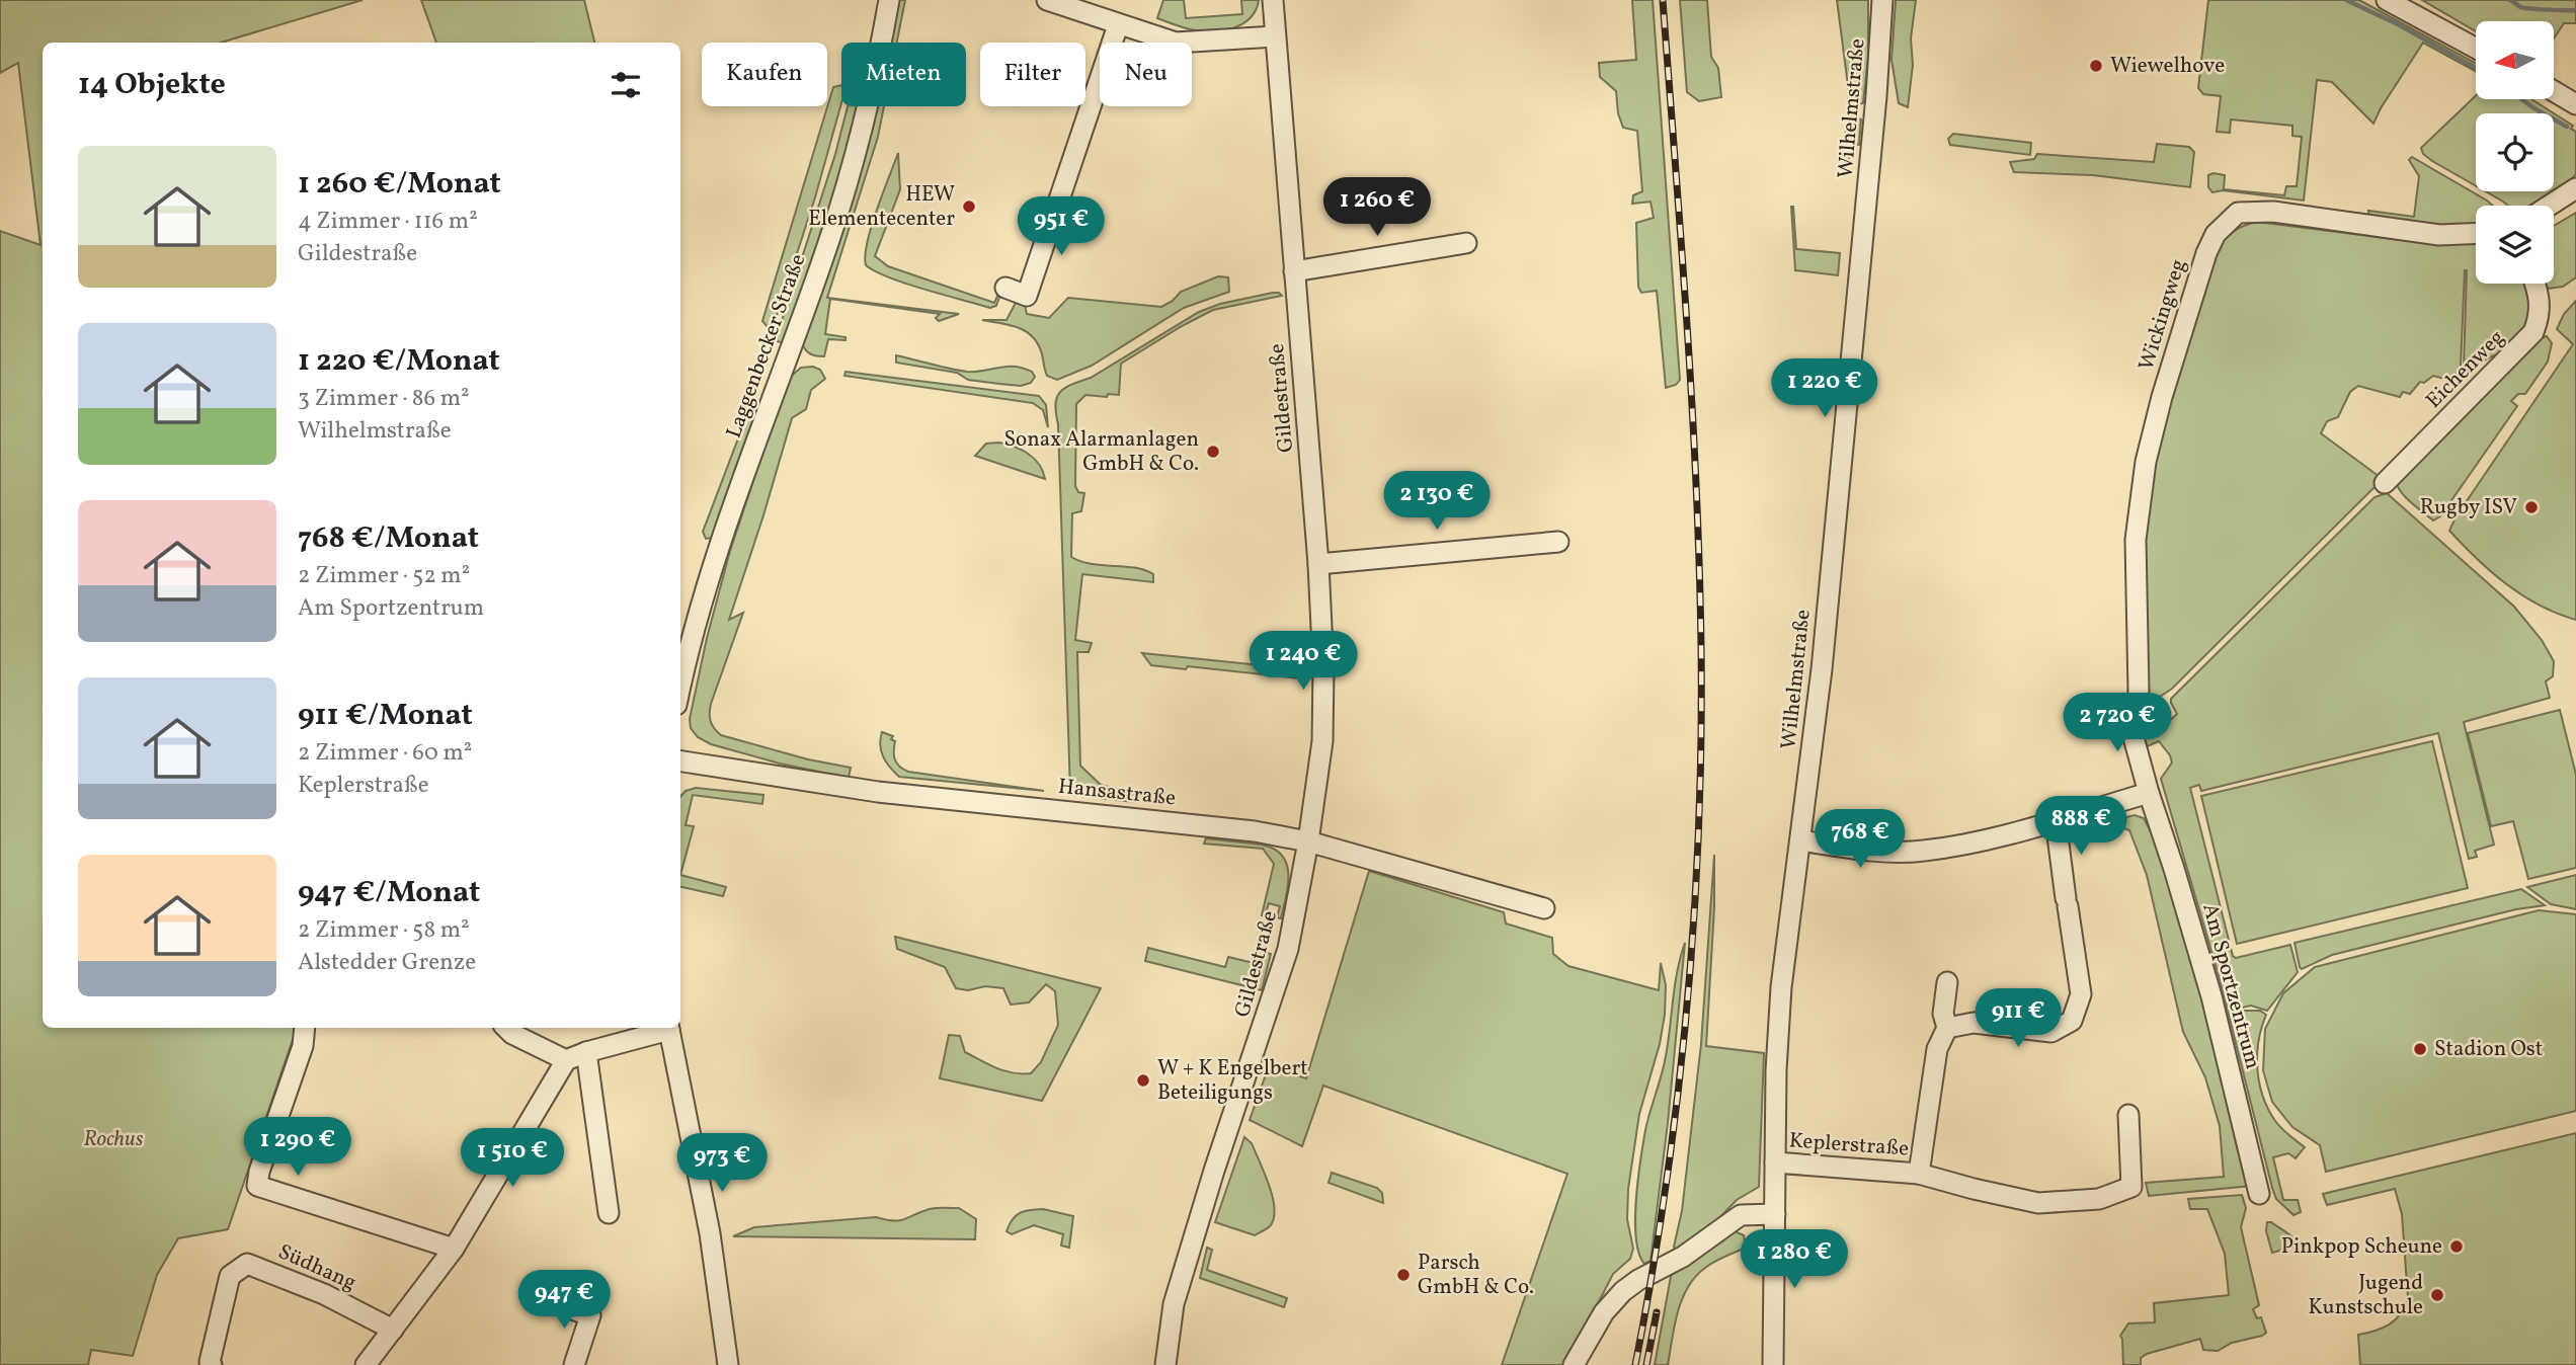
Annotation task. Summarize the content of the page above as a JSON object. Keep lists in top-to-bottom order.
{
  "streets": {
    "street": [
      "Wilhelmstraße",
      "Wickingweg",
      "Laggenbecker Straße",
      "Eichenweg",
      "Gildestraße",
      "Hansastraße",
      "Am Sportzentrum",
      "Keplerstraße",
      "Südhang"
    ]
  },
  "crossings": [
    ["Wilhelmstraße", "Keplerstraße"],
    ["Wickingweg", "Am Sportzentrum"],
    ["Gildestraße", "Hansastraße"]
  ],
  "parks": ["Rochus"],
  "places": [
    "Wiewelhove",
    "HEW Elementecenter",
    "Sonax Alarmanlagen GmbH & Co.",
    "Rugby ISV",
    "Stadion Ost",
    "W + K Engelbert Beteiligungs",
    "Pinkpop Scheune",
    "Parsch GmbH & Co.",
    "Jugend Kunstschule"
  ],
  "north": "left",
  "page": {
    "chip": [
      "Kaufen",
      "Mieten",
      "Filter",
      "Neu"
    ],
    "heading": "14 Objekte",
    "list": [
      {
        "name": "1 260 €/Monat",
        "note": "4 Zimmer · 116 m² · Gildestraße"
      },
      {
        "name": "1 220 €/Monat",
        "note": "3 Zimmer · 86 m² · Wilhelmstraße"
      },
      {
        "name": "768 €/Monat",
        "note": "2 Zimmer · 52 m² · Am Sportzentrum"
      },
      {
        "name": "911 €/Monat",
        "note": "2 Zimmer · 60 m² · Keplerstraße"
      },
      {
        "name": "947 €/Monat",
        "note": "2 Zimmer · 58 m² · Alstedder Grenze"
      }
    ],
    "price": [
      "1 260 €",
      "951 €",
      "1 220 €",
      "2 130 €",
      "1 240 €",
      "2 720 €",
      "888 €",
      "768 €",
      "911 €",
      "1 290 €",
      "1 510 €",
      "973 €",
      "1 280 €",
      "947 €"
    ]
  }
}
